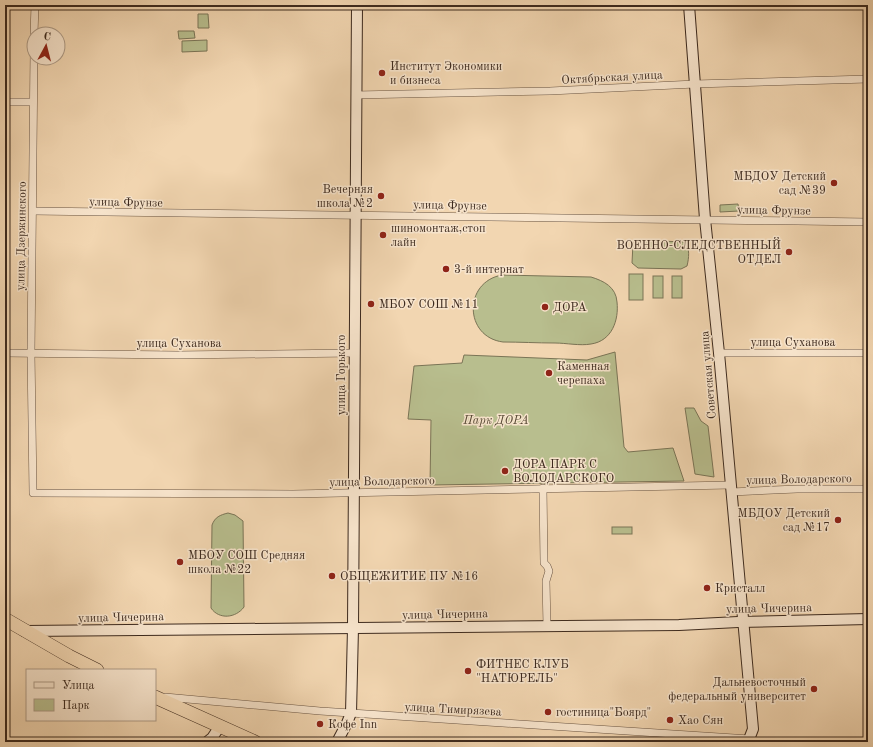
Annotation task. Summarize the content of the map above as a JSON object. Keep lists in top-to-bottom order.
{
  "streets": {
    "main road": ["улица Горького", "Советская улица", "улица Чичерина"],
    "street": [
      "Октябрьская улица",
      "улица Фрунзе",
      "улица Дзержинского",
      "улица Суханова",
      "улица Володарского",
      "улица Тимирязева"
    ]
  },
  "crossings": [
    ["Октябрьская улица", "улица Горького"],
    ["Октябрьская улица", "Советская улица"],
    ["улица Фрунзе", "улица Дзержинского"],
    ["улица Фрунзе", "улица Горького"],
    ["улица Фрунзе", "Советская улица"],
    ["улица Дзержинского", "улица Суханова"],
    ["улица Дзержинского", "улица Володарского"],
    ["улица Суханова", "улица Горького"],
    ["улица Суханова", "Советская улица"],
    ["улица Горького", "улица Володарского"],
    ["улица Горького", "улица Чичерина"],
    ["улица Горького", "улица Тимирязева"],
    ["Советская улица", "улица Володарского"],
    ["Советская улица", "улица Чичерина"],
    ["Советская улица", "улица Тимирязева"]
  ],
  "parks": ["Парк ДОРА"],
  "places": [
    "Институт Экономики и бизнеса",
    "МБДОУ Детский сад №39",
    "Вечерняя школа №2",
    "шиномонтаж,стоп лайн",
    "ВОЕННО-СЛЕДСТВЕННЫЙ ОТДЕЛ",
    "3-й интернат",
    "МБОУ СОШ №11",
    "ДОРА",
    "Каменная черепаха",
    "ДОРА ПАРК С ВОЛОДАРСКОГО",
    "МБДОУ Детский сад №17",
    "МБОУ СОШ Средняя школа №22",
    "ОБЩЕЖИТИЕ ПУ №16",
    "Кристалл",
    "ФИТНЕС КЛУБ \"НАТЮРЕЛЬ\"",
    "Дальневосточный федеральный университет",
    "гостиница\"Боярд\"",
    "Хао Сян",
    "Кофе Inn"
  ],
  "legend": ["Улица", "Парк"],
  "north": "top"
}
